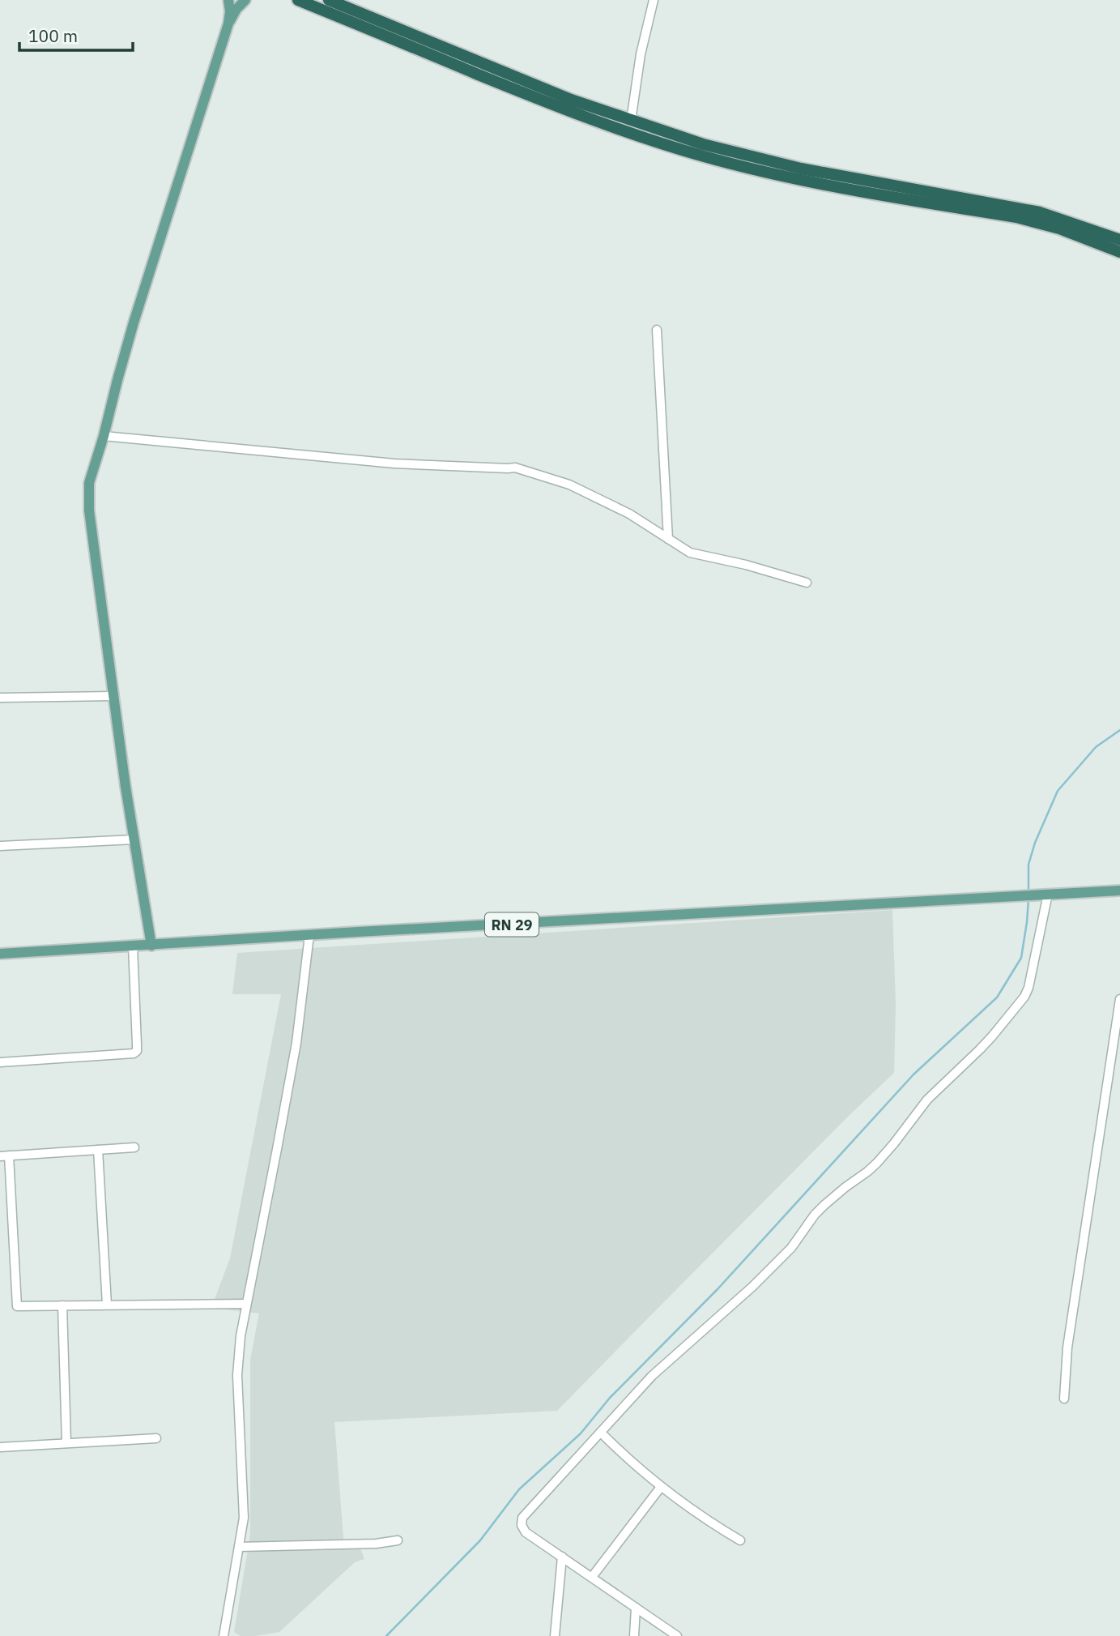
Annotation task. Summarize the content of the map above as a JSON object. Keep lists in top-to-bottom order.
{
  "streets": {
    "main road": ["RN 29"]
  },
  "scale_bar": "100 m"
}
